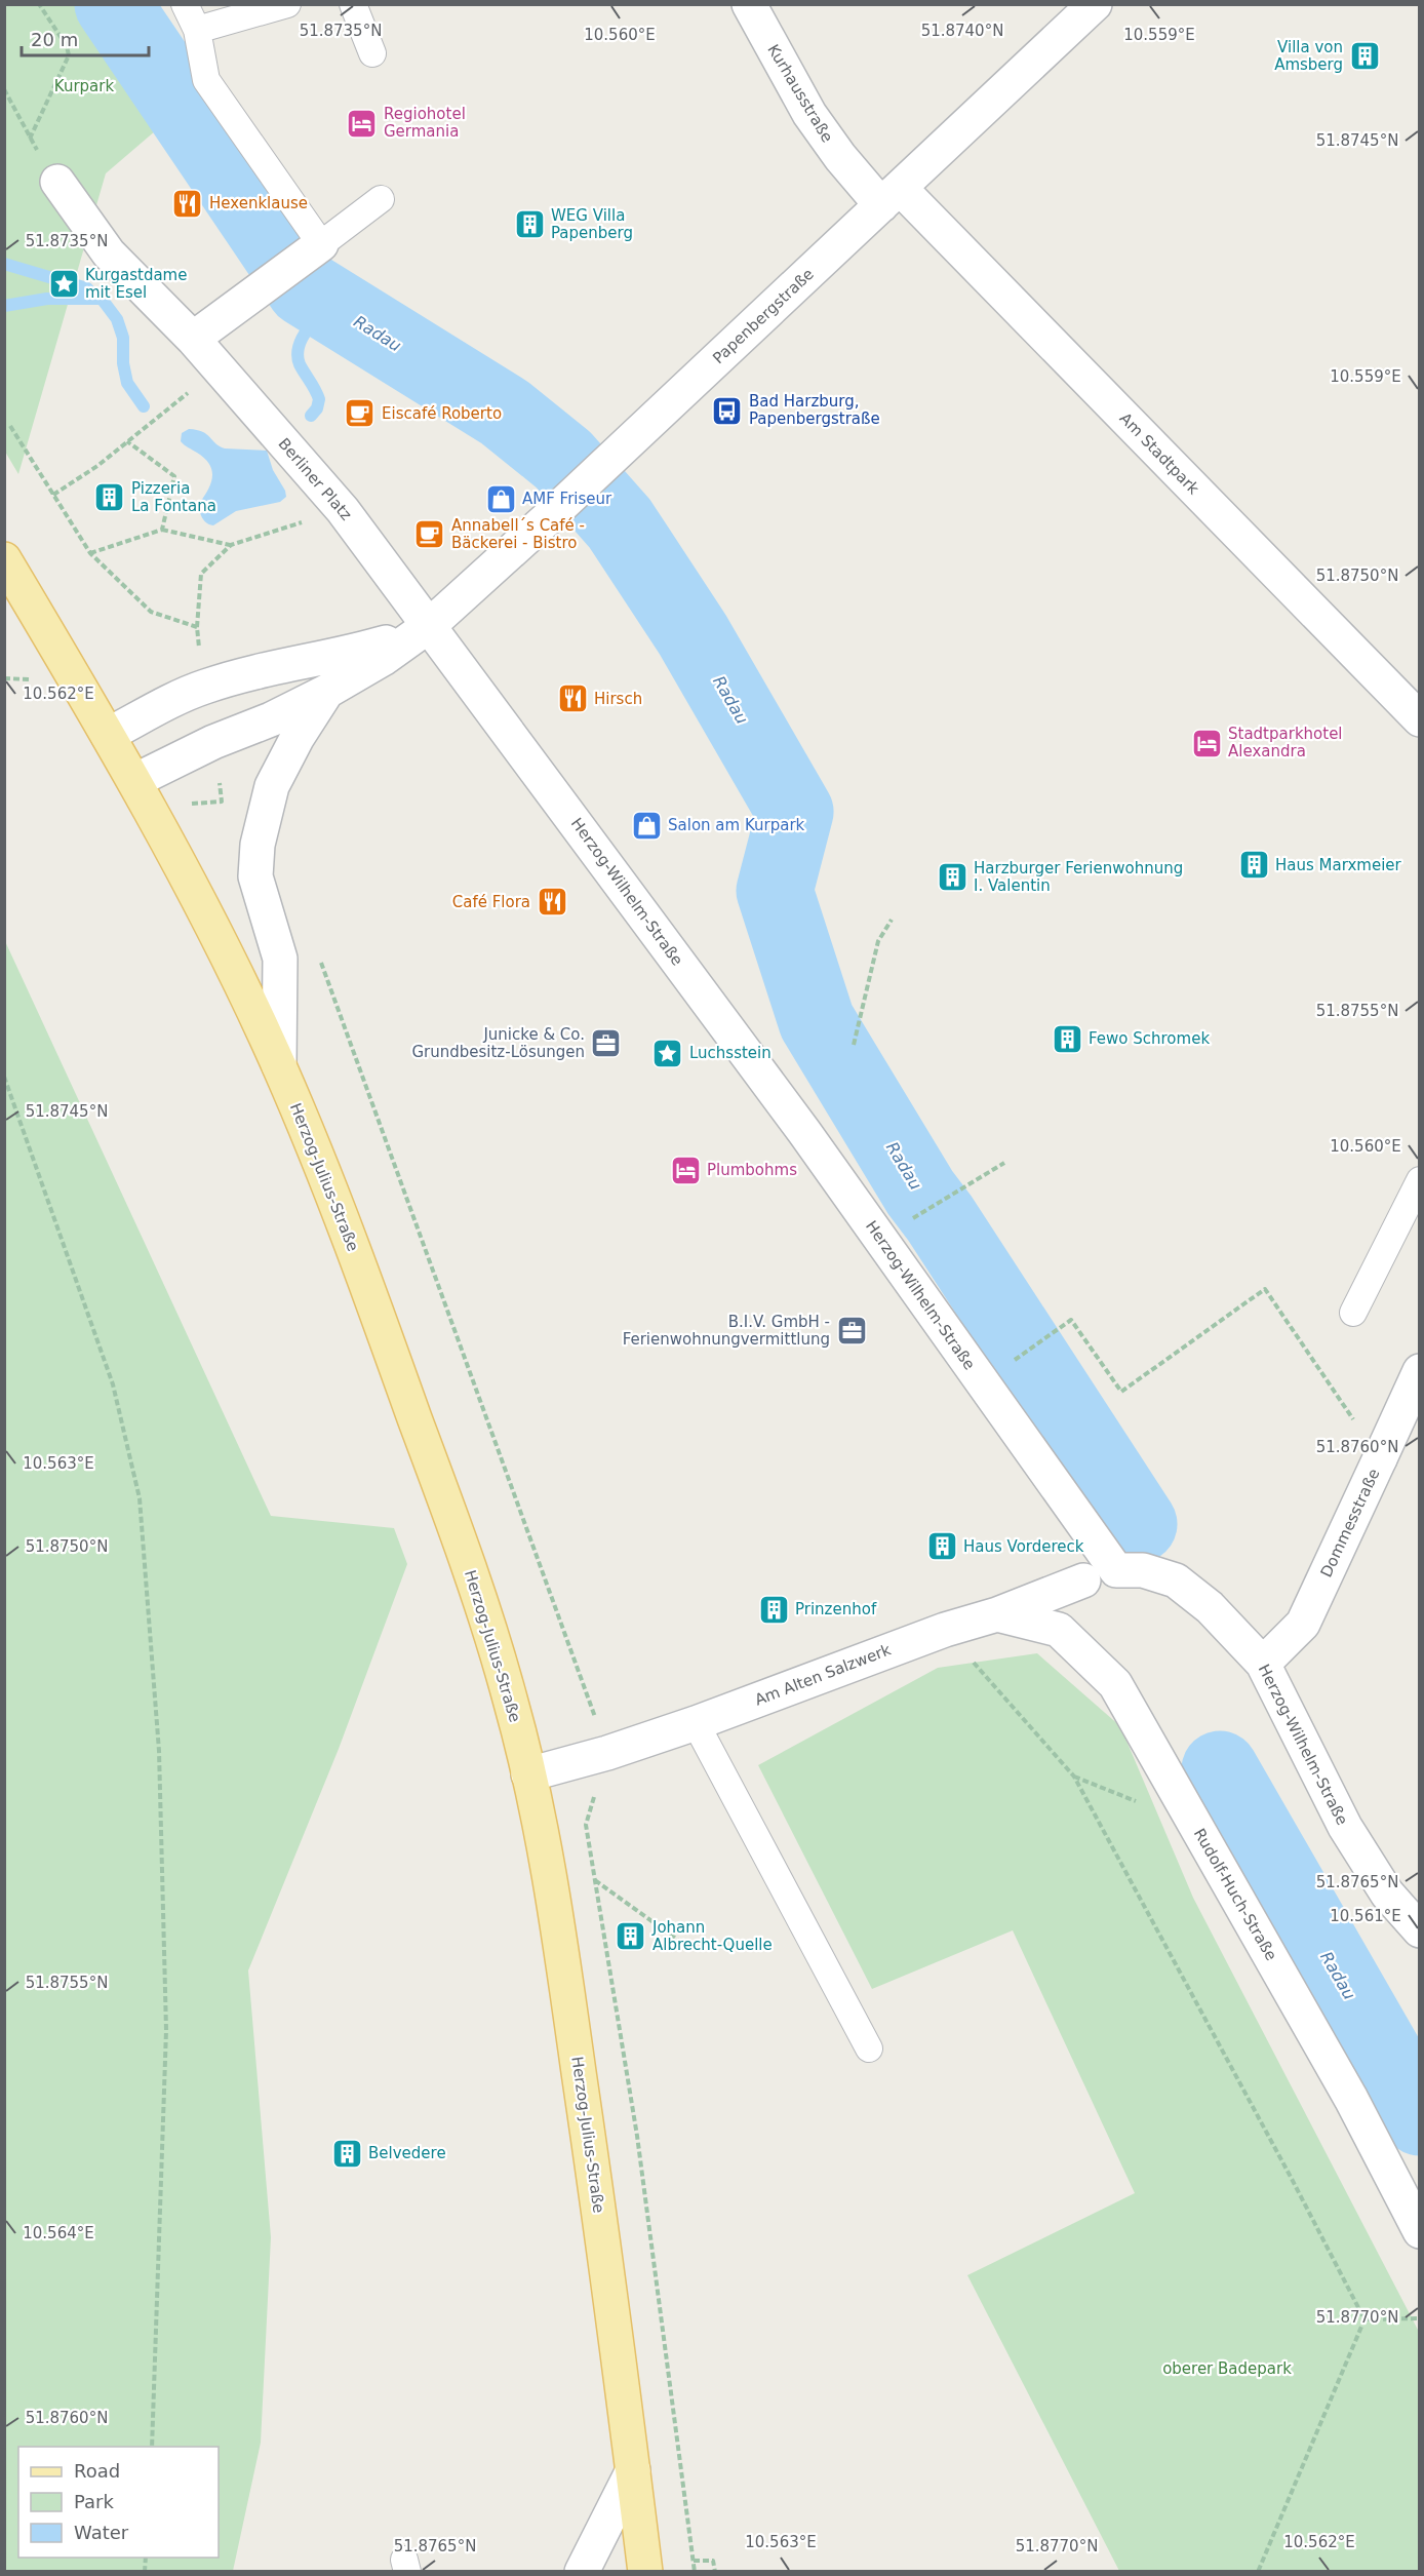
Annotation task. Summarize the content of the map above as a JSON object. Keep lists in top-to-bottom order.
{
  "streets": {
    "main road": ["Herzog-Julius-Straße"],
    "street": [
      "Kurhausstraße",
      "Papenbergstraße",
      "Am Stadtpark",
      "Berliner Platz",
      "Herzog-Wilhelm-Straße",
      "Dommesstraße",
      "Am Alten Salzwerk",
      "Rudolf-Huch-Straße"
    ]
  },
  "crossings": [
    ["Kurhausstraße", "Papenbergstraße"],
    ["Kurhausstraße", "Am Stadtpark"],
    ["Papenbergstraße", "Am Stadtpark"],
    ["Papenbergstraße", "Berliner Platz"],
    ["Papenbergstraße", "Herzog-Wilhelm-Straße"],
    ["Berliner Platz", "Herzog-Wilhelm-Straße"],
    ["Herzog-Wilhelm-Straße", "Dommesstraße"],
    ["Herzog-Wilhelm-Straße", "Am Alten Salzwerk"],
    ["Herzog-Julius-Straße", "Am Alten Salzwerk"],
    ["Am Alten Salzwerk", "Rudolf-Huch-Straße"]
  ],
  "water": ["Radau"],
  "parks": ["Kurpark", "oberer Badepark"],
  "places": {
    "building": [
      "Villa von Amsberg",
      "WEG Villa Papenberg",
      "Pizzeria La Fontana",
      "Haus Marxmeier",
      "Harzburger Ferienwohnung I. Valentin",
      "Fewo Schromek",
      "Haus Vordereck",
      "Prinzenhof",
      "Johann Albrecht-Quelle",
      "Belvedere"
    ],
    "hotel": ["Regiohotel Germania", "Stadtparkhotel Alexandra", "Plumbohms"],
    "restaurant": ["Hexenklause", "Hirsch", "Café Flora"],
    "place": ["Kurgastdame mit Esel", "Luchsstein"],
    "bus stop": ["Bad Harzburg, Papenbergstraße"],
    "cafe": ["Eiscafé Roberto", "Annabell´s Café - Bäckerei - Bistro"],
    "shop": ["AMF Friseur", "Salon am Kurpark"],
    "office": ["Junicke & Co. Grundbesitz-Lösungen", "B.I.V. GmbH - Ferienwohnungvermittlung"]
  },
  "legend": ["Road", "Park", "Water"],
  "scale_bar": "20 m",
  "coordinates": [
    "51.8735°N",
    "51.8740°N",
    "10.560°E",
    "10.559°E",
    "51.8745°N",
    "51.8750°N",
    "10.562°E",
    "51.8755°N",
    "51.8760°N",
    "10.563°E",
    "51.8765°N",
    "10.561°E",
    "10.564°E",
    "51.8770°N"
  ]
}
